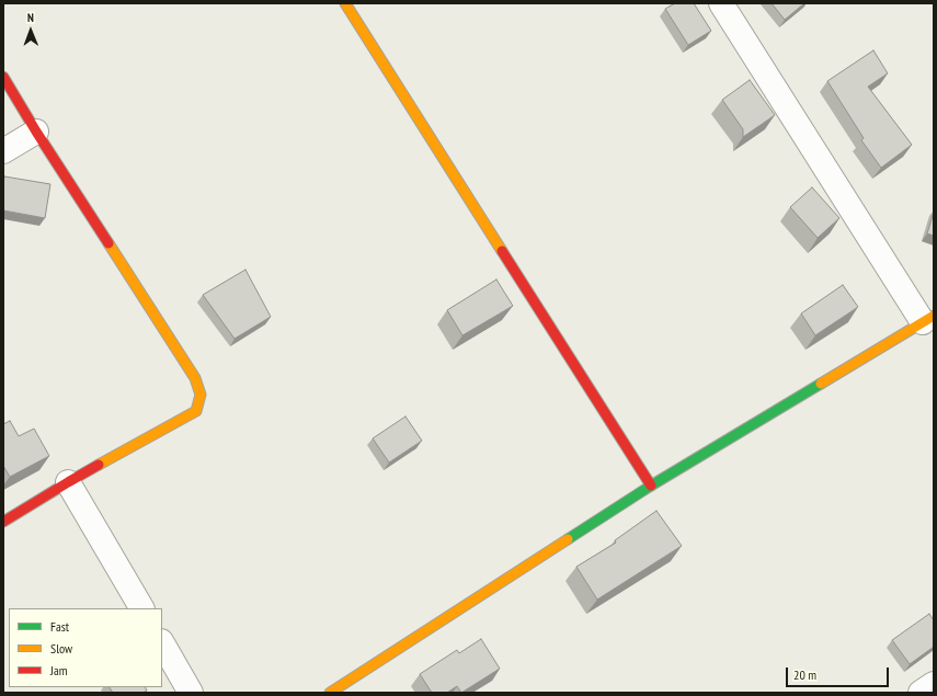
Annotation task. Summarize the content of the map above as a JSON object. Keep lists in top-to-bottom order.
{
  "legend": ["Fast", "Slow", "Jam"],
  "scale_bar": "20 m",
  "north": "top"
}
